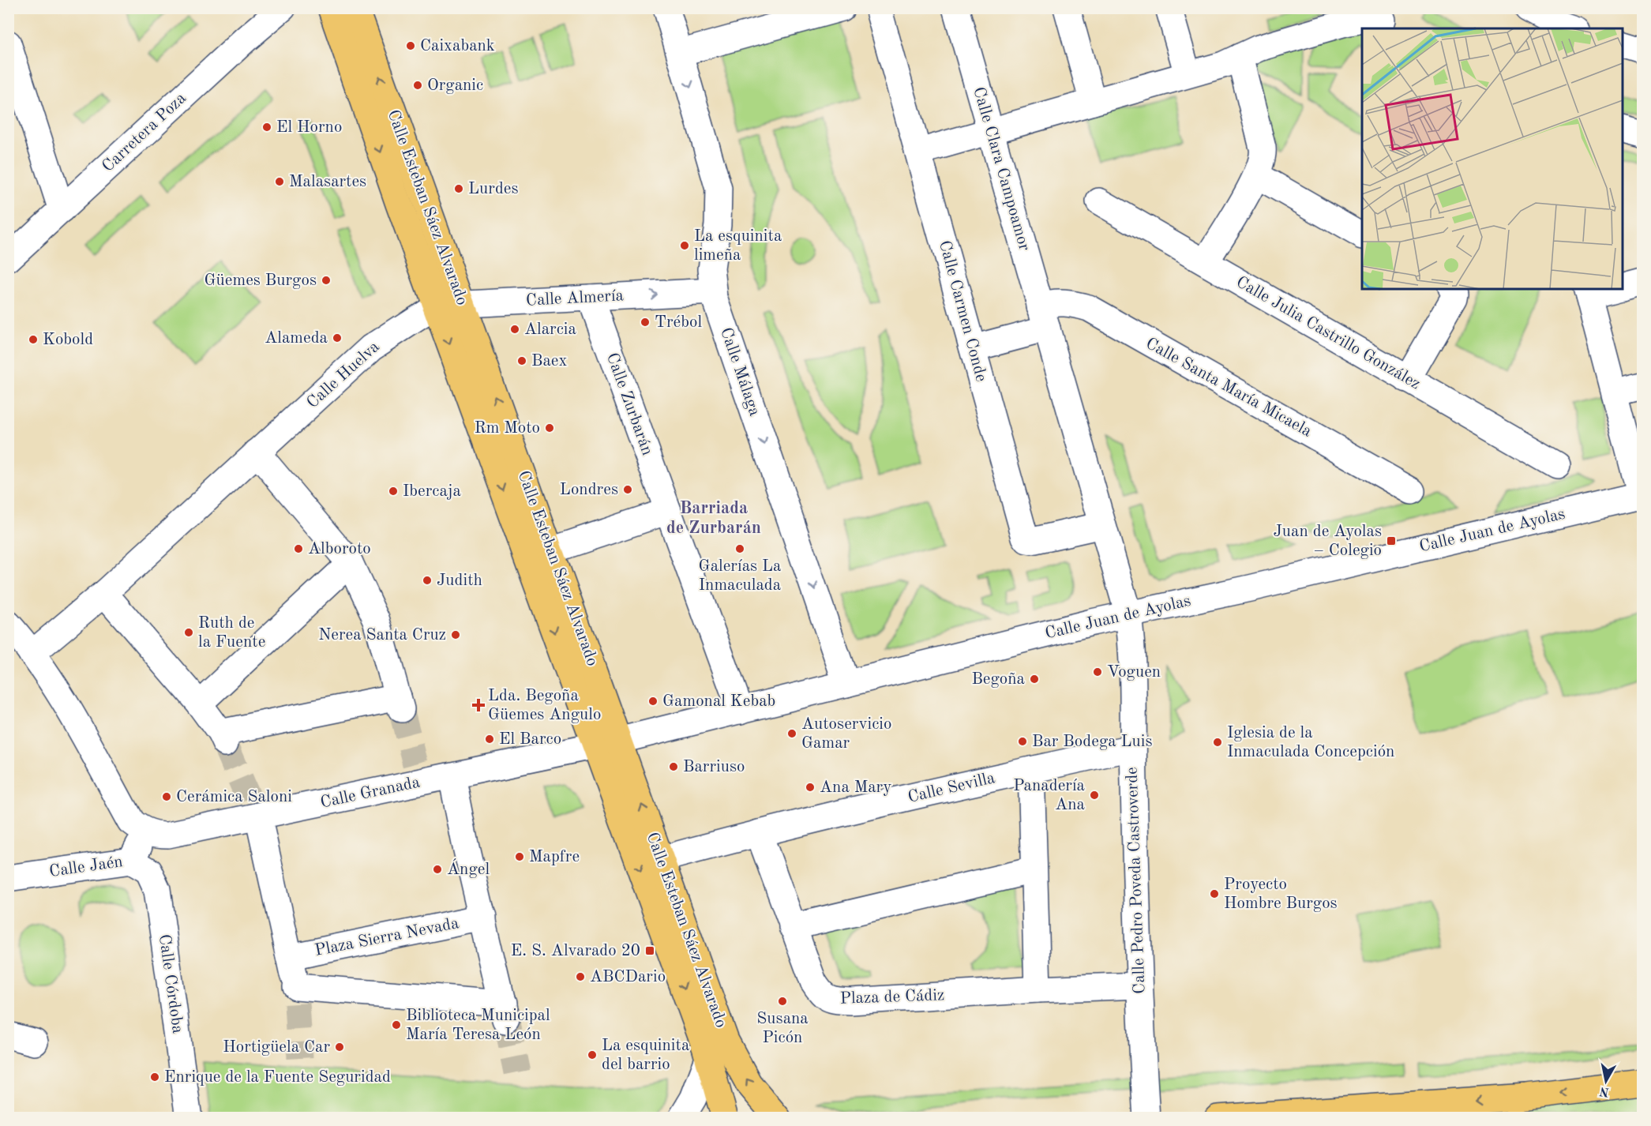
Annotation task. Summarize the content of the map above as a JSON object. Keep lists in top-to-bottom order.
{
  "streets": {
    "main road": ["Calle Esteban Sáez Alvarado"],
    "street": [
      "Carretera Poza",
      "Calle Clara Campoamor",
      "Calle Almería",
      "Calle Carmen Conde",
      "Calle Julia Castrillo González",
      "Calle Málaga",
      "Calle Huelva",
      "Calle Santa María Micaela",
      "Calle Zurbarán",
      "Calle Juan de Ayolas",
      "Calle Sevilla",
      "Calle Granada",
      "Calle Jaén",
      "Calle Pedro Poveda Castroverde",
      "Plaza Sierra Nevada",
      "Calle Córdoba",
      "Plaza de Cádiz"
    ]
  },
  "crossings": [
    ["Calle Clara Campoamor", "Calle Carmen Conde"],
    ["Calle Clara Campoamor", "Calle Santa María Micaela"],
    ["Calle Clara Campoamor", "Calle Juan de Ayolas"],
    ["Calle Clara Campoamor", "Calle Pedro Poveda Castroverde"],
    ["Calle Esteban Sáez Alvarado", "Calle Almería"],
    ["Calle Esteban Sáez Alvarado", "Calle Huelva"],
    ["Calle Esteban Sáez Alvarado", "Calle Juan de Ayolas"],
    ["Calle Esteban Sáez Alvarado", "Calle Sevilla"],
    ["Calle Esteban Sáez Alvarado", "Calle Granada"],
    ["Calle Almería", "Calle Málaga"],
    ["Calle Almería", "Calle Huelva"],
    ["Calle Almería", "Calle Zurbarán"],
    ["Calle Málaga", "Calle Juan de Ayolas"],
    ["Calle Zurbarán", "Calle Juan de Ayolas"],
    ["Calle Juan de Ayolas", "Calle Granada"],
    ["Calle Juan de Ayolas", "Calle Pedro Poveda Castroverde"],
    ["Calle Sevilla", "Calle Pedro Poveda Castroverde"],
    ["Calle Sevilla", "Plaza de Cádiz"],
    ["Calle Granada", "Calle Jaén"],
    ["Calle Jaén", "Calle Córdoba"],
    ["Calle Pedro Poveda Castroverde", "Plaza de Cádiz"]
  ],
  "one_way": ["Calle Málaga"],
  "districts": ["Barriada de Zurbarán"],
  "places": {
    "other": [
      "Caixabank",
      "Organic",
      "El Horno",
      "Malasartes",
      "Lurdes",
      "La esquinita limeña",
      "Güemes Burgos",
      "Trébol",
      "Alarcia",
      "Alameda",
      "Kobold",
      "Baex",
      "Rm Moto",
      "Londres",
      "Ibercaja",
      "Alboroto",
      "Galerías La Inmaculada",
      "Judith",
      "Ruth de la Fuente",
      "Nerea Santa Cruz",
      "Voguen",
      "Begoña",
      "Gamonal Kebab",
      "Autoservicio Gamar",
      "El Barco",
      "Bar Bodega Luis",
      "Iglesia de la Inmaculada Concepción",
      "Barriuso",
      "Ana Mary",
      "Panadería Ana",
      "Cerámica Saloni",
      "Mapfre",
      "Ángel",
      "Proyecto Hombre Burgos",
      "ABCDario",
      "Susana Picón",
      "Biblioteca Municipal María Teresa León",
      "Hortigüela Car",
      "La esquinita del barrio",
      "Enrique de la Fuente Seguridad"
    ],
    "transit": ["Juan de Ayolas – Colegio", "E. S. Alvarado 20"],
    "health": ["Lda. Begoña Güemes Angulo"]
  },
  "north": "bottom"
}
